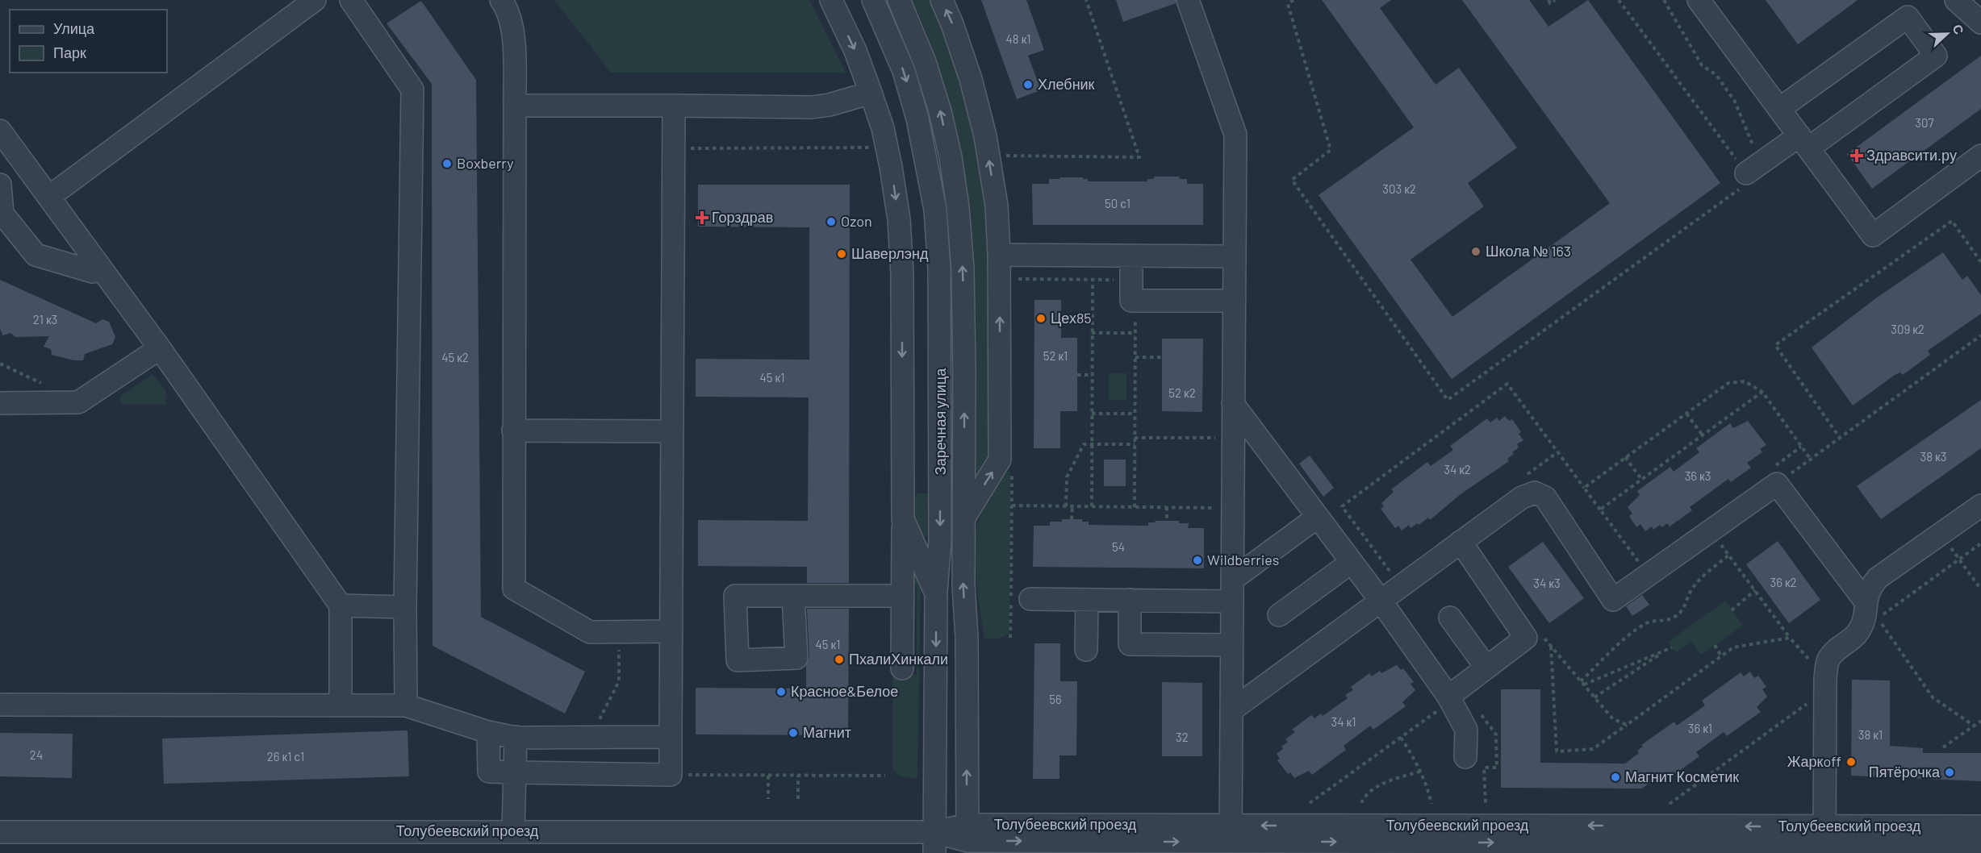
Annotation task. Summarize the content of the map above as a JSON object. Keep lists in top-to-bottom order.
{
  "streets": {
    "street": ["Заречная улица", "Толубеевский проезд"]
  },
  "crossings": [
    ["Заречная улица", "Толубеевский проезд"]
  ],
  "places": {
    "other": [
      "Хлебник",
      "Boxberry",
      "Ozon",
      "Школа № 163",
      "Шаверлэнд",
      "Цех85",
      "Wildberries",
      "ПхалиХинкали",
      "Красное&Белое",
      "Магнит",
      "Жаркoff",
      "Пятёрочка",
      "Магнит Косметик"
    ],
    "health": ["Здравсити.ру", "Горздрав"]
  },
  "house_numbers": [
    "48 к1",
    "307",
    "303 к2",
    "50 с1",
    "21 к3",
    "309 к2",
    "52 к1",
    "45 к2",
    "45 к1",
    "52 к2",
    "38 к3",
    "34 к2",
    "36 к3",
    "54",
    "36 к2",
    "34 к3",
    "45 к1",
    "56",
    "34 к1",
    "36 к1",
    "38 к1",
    "32",
    "24",
    "26 к1 с1"
  ],
  "legend": ["Улица", "Парк"],
  "north": "right"
}
